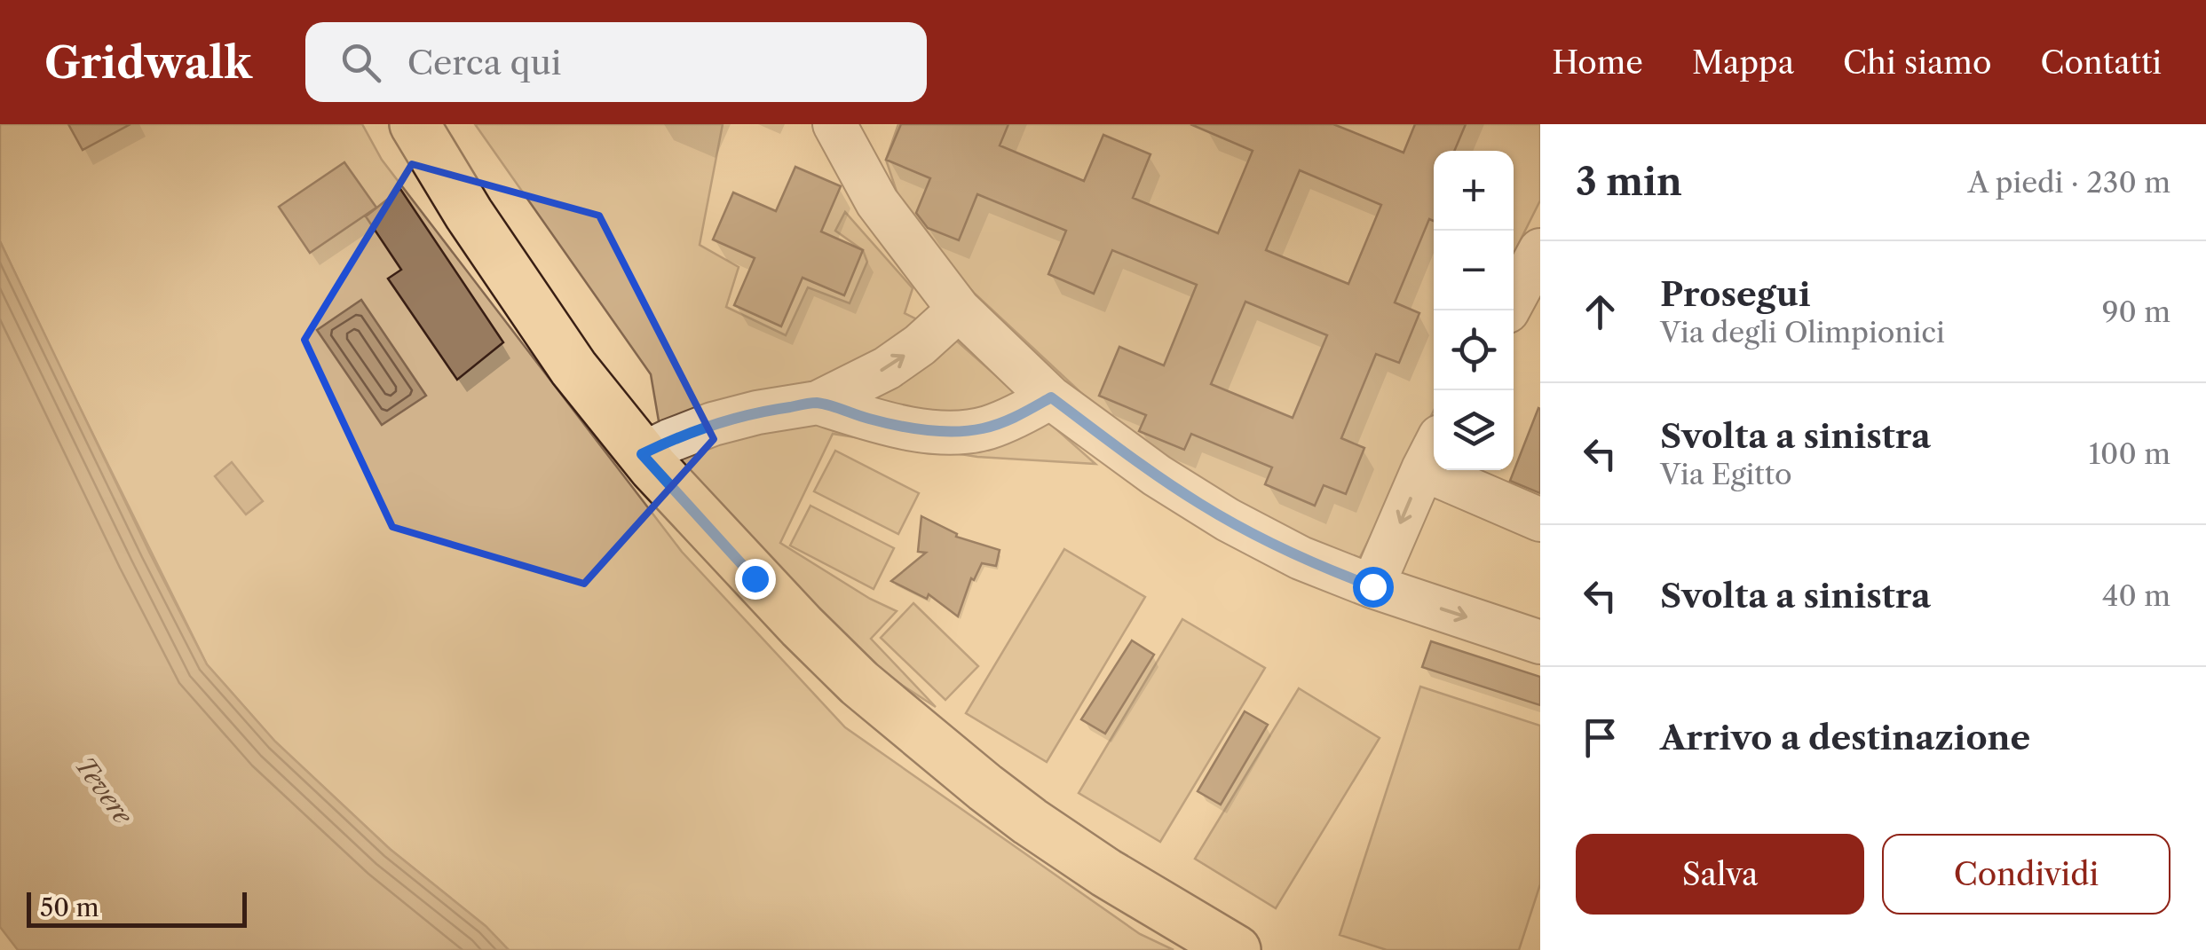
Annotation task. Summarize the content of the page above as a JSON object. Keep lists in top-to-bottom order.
{
  "water": ["Tevere"],
  "scale_bar": "50 m",
  "page": {
    "header": "Gridwalk",
    "search": "Cerca qui",
    "nav": [
      "Home",
      "Mappa",
      "Chi siamo",
      "Contatti"
    ],
    "heading": ["3 min", "A piedi · 230 m"],
    "map_buttons": ["+", "−"],
    "list": [
      ["Prosegui", "Via degli Olimpionici", "90 m"],
      ["Svolta a sinistra", "Via Egitto", "100 m"],
      ["Svolta a sinistra", "40 m"],
      "Arrivo a destinazione"
    ],
    "buttons": ["Salva", "Condividi"],
    "scale": "50 m"
  }
}
